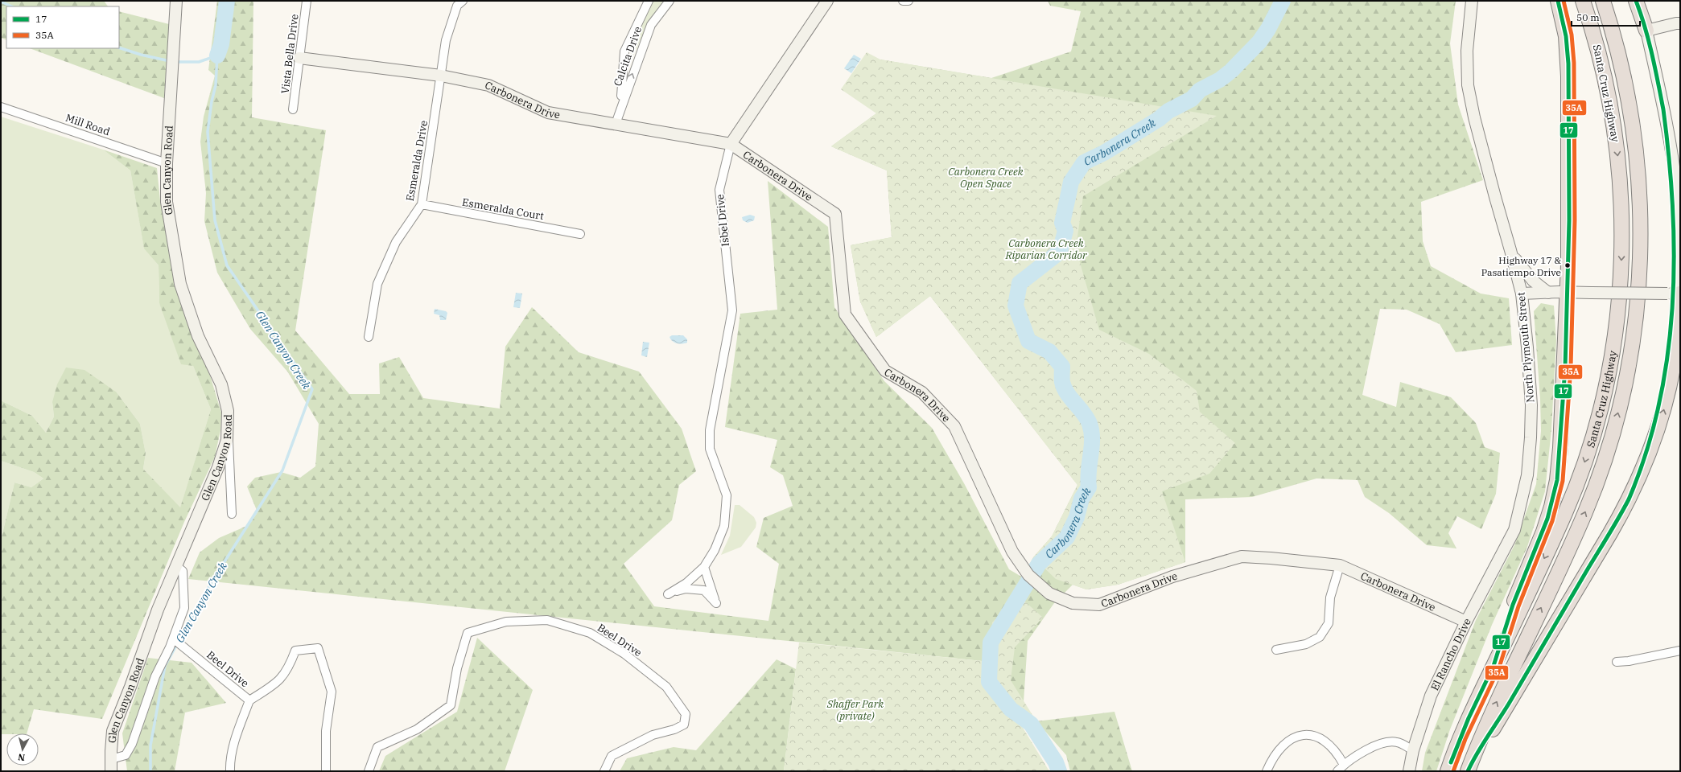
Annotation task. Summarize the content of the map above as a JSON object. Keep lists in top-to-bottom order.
{
  "streets": {
    "highway": ["Santa Cruz Highway"],
    "street": [
      "Vista Bella Drive",
      "Calcita Drive",
      "Carbonera Drive",
      "Mill Road",
      "Esmeralda Drive",
      "Glen Canyon Road",
      "Esmeralda Court",
      "Isbel Drive",
      "North Plymouth Street",
      "Beel Drive",
      "El Rancho Drive"
    ]
  },
  "crossings": [
    ["Vista Bella Drive", "Carbonera Drive"],
    ["Calcita Drive", "Carbonera Drive"],
    ["Carbonera Drive", "Esmeralda Drive"],
    ["Carbonera Drive", "Isbel Drive"],
    ["Carbonera Drive", "El Rancho Drive"],
    ["Mill Road", "Glen Canyon Road"],
    ["Esmeralda Drive", "Esmeralda Court"],
    ["North Plymouth Street", "El Rancho Drive"]
  ],
  "water": ["Carbonera Creek", "Glen Canyon Creek"],
  "parks": ["Carbonera Creek Open Space", "Carbonera Creek Riparian Corridor", "Shaffer Park (private)"],
  "places": ["Highway 17 & Pasatiempo Drive"],
  "lines": ["transit line 17", "transit line 35A"],
  "legend": ["17", "35A"],
  "scale_bar": "50 m",
  "north": "bottom"
}
